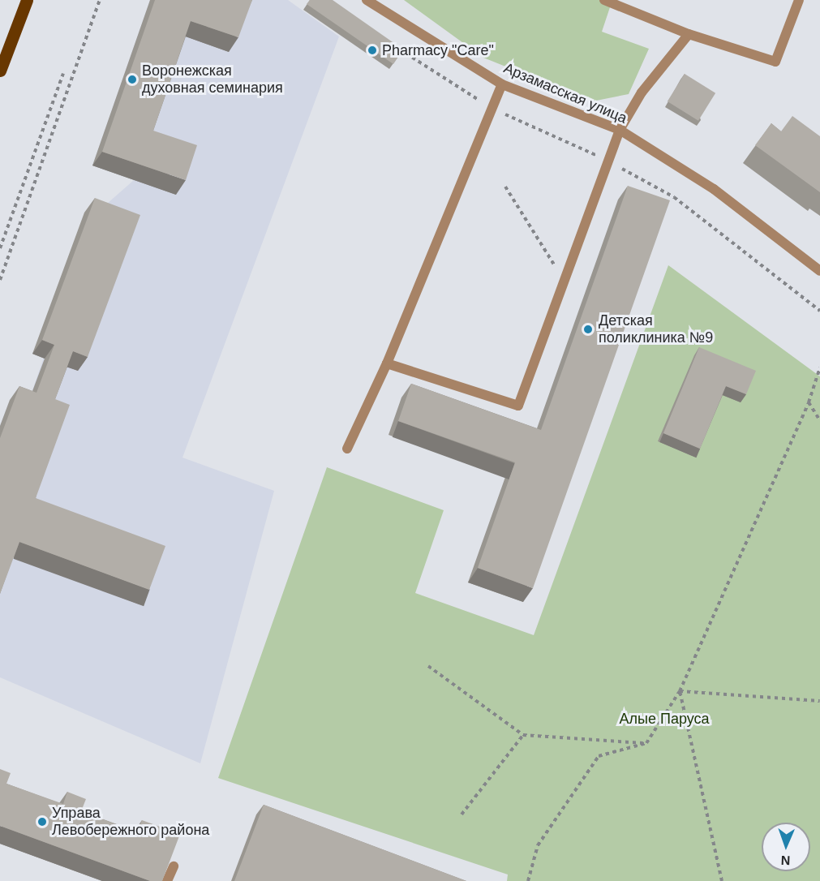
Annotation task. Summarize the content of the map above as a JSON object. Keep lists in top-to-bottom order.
{
  "streets": {
    "street": ["Арзамасская улица"]
  },
  "parks": ["Алые Паруса"],
  "places": [
    "Pharmacy \"Care\"",
    "Воронежская духовная семинария",
    "Детская поликлиника №9",
    "Управа Левобережного района"
  ],
  "north": "bottom"
}
